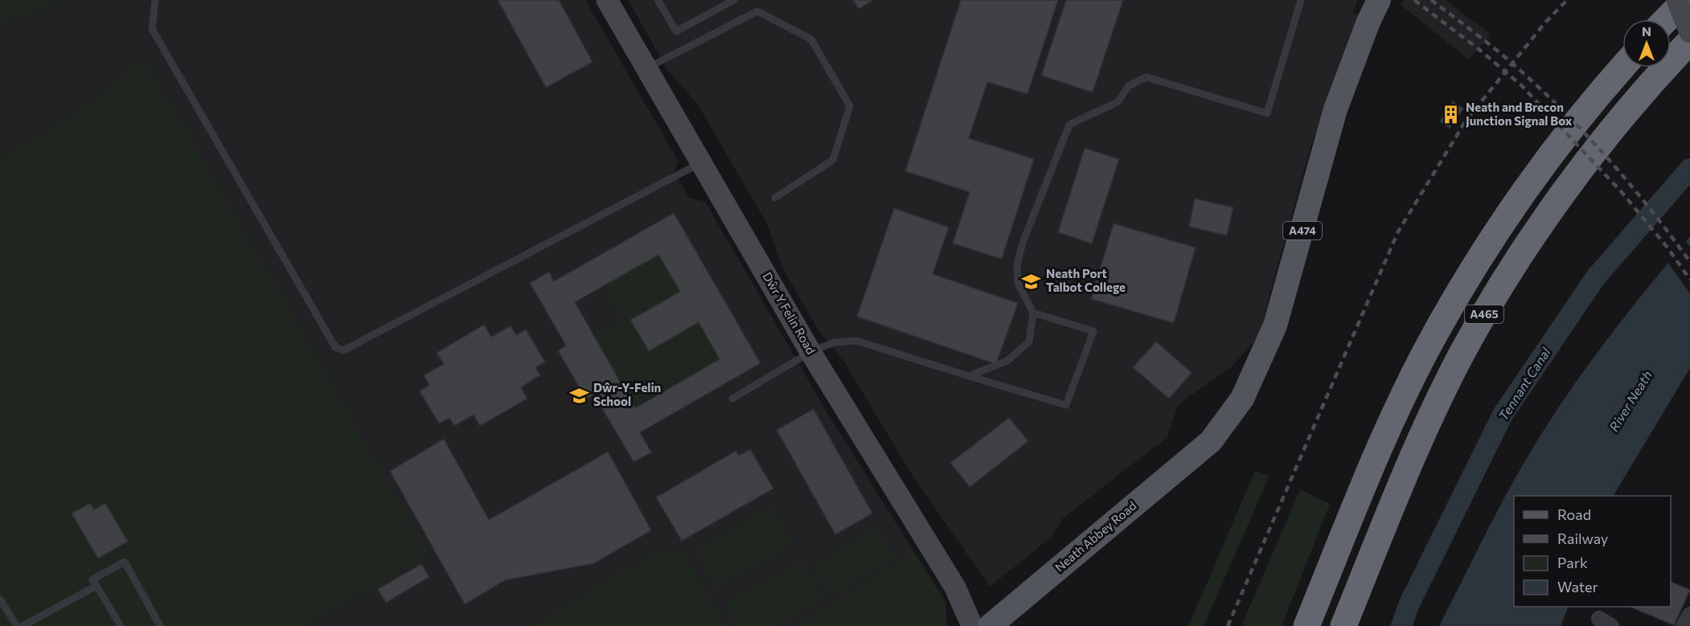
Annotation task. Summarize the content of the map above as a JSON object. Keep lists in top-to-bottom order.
{
  "streets": {
    "highway": ["A465"],
    "main road": ["A474", "Neath Abbey Road"],
    "street": ["Dŵr Y Felin Road"]
  },
  "water": ["Tennant Canal", "River Neath"],
  "places": {
    "building": ["Neath and Brecon Junction Signal Box"],
    "school or university": ["Neath Port Talbot College", "Dŵr-Y-Felin School"]
  },
  "legend": [
    "Road",
    "Railway",
    "Park",
    "Water"
  ],
  "north": "top"
}
